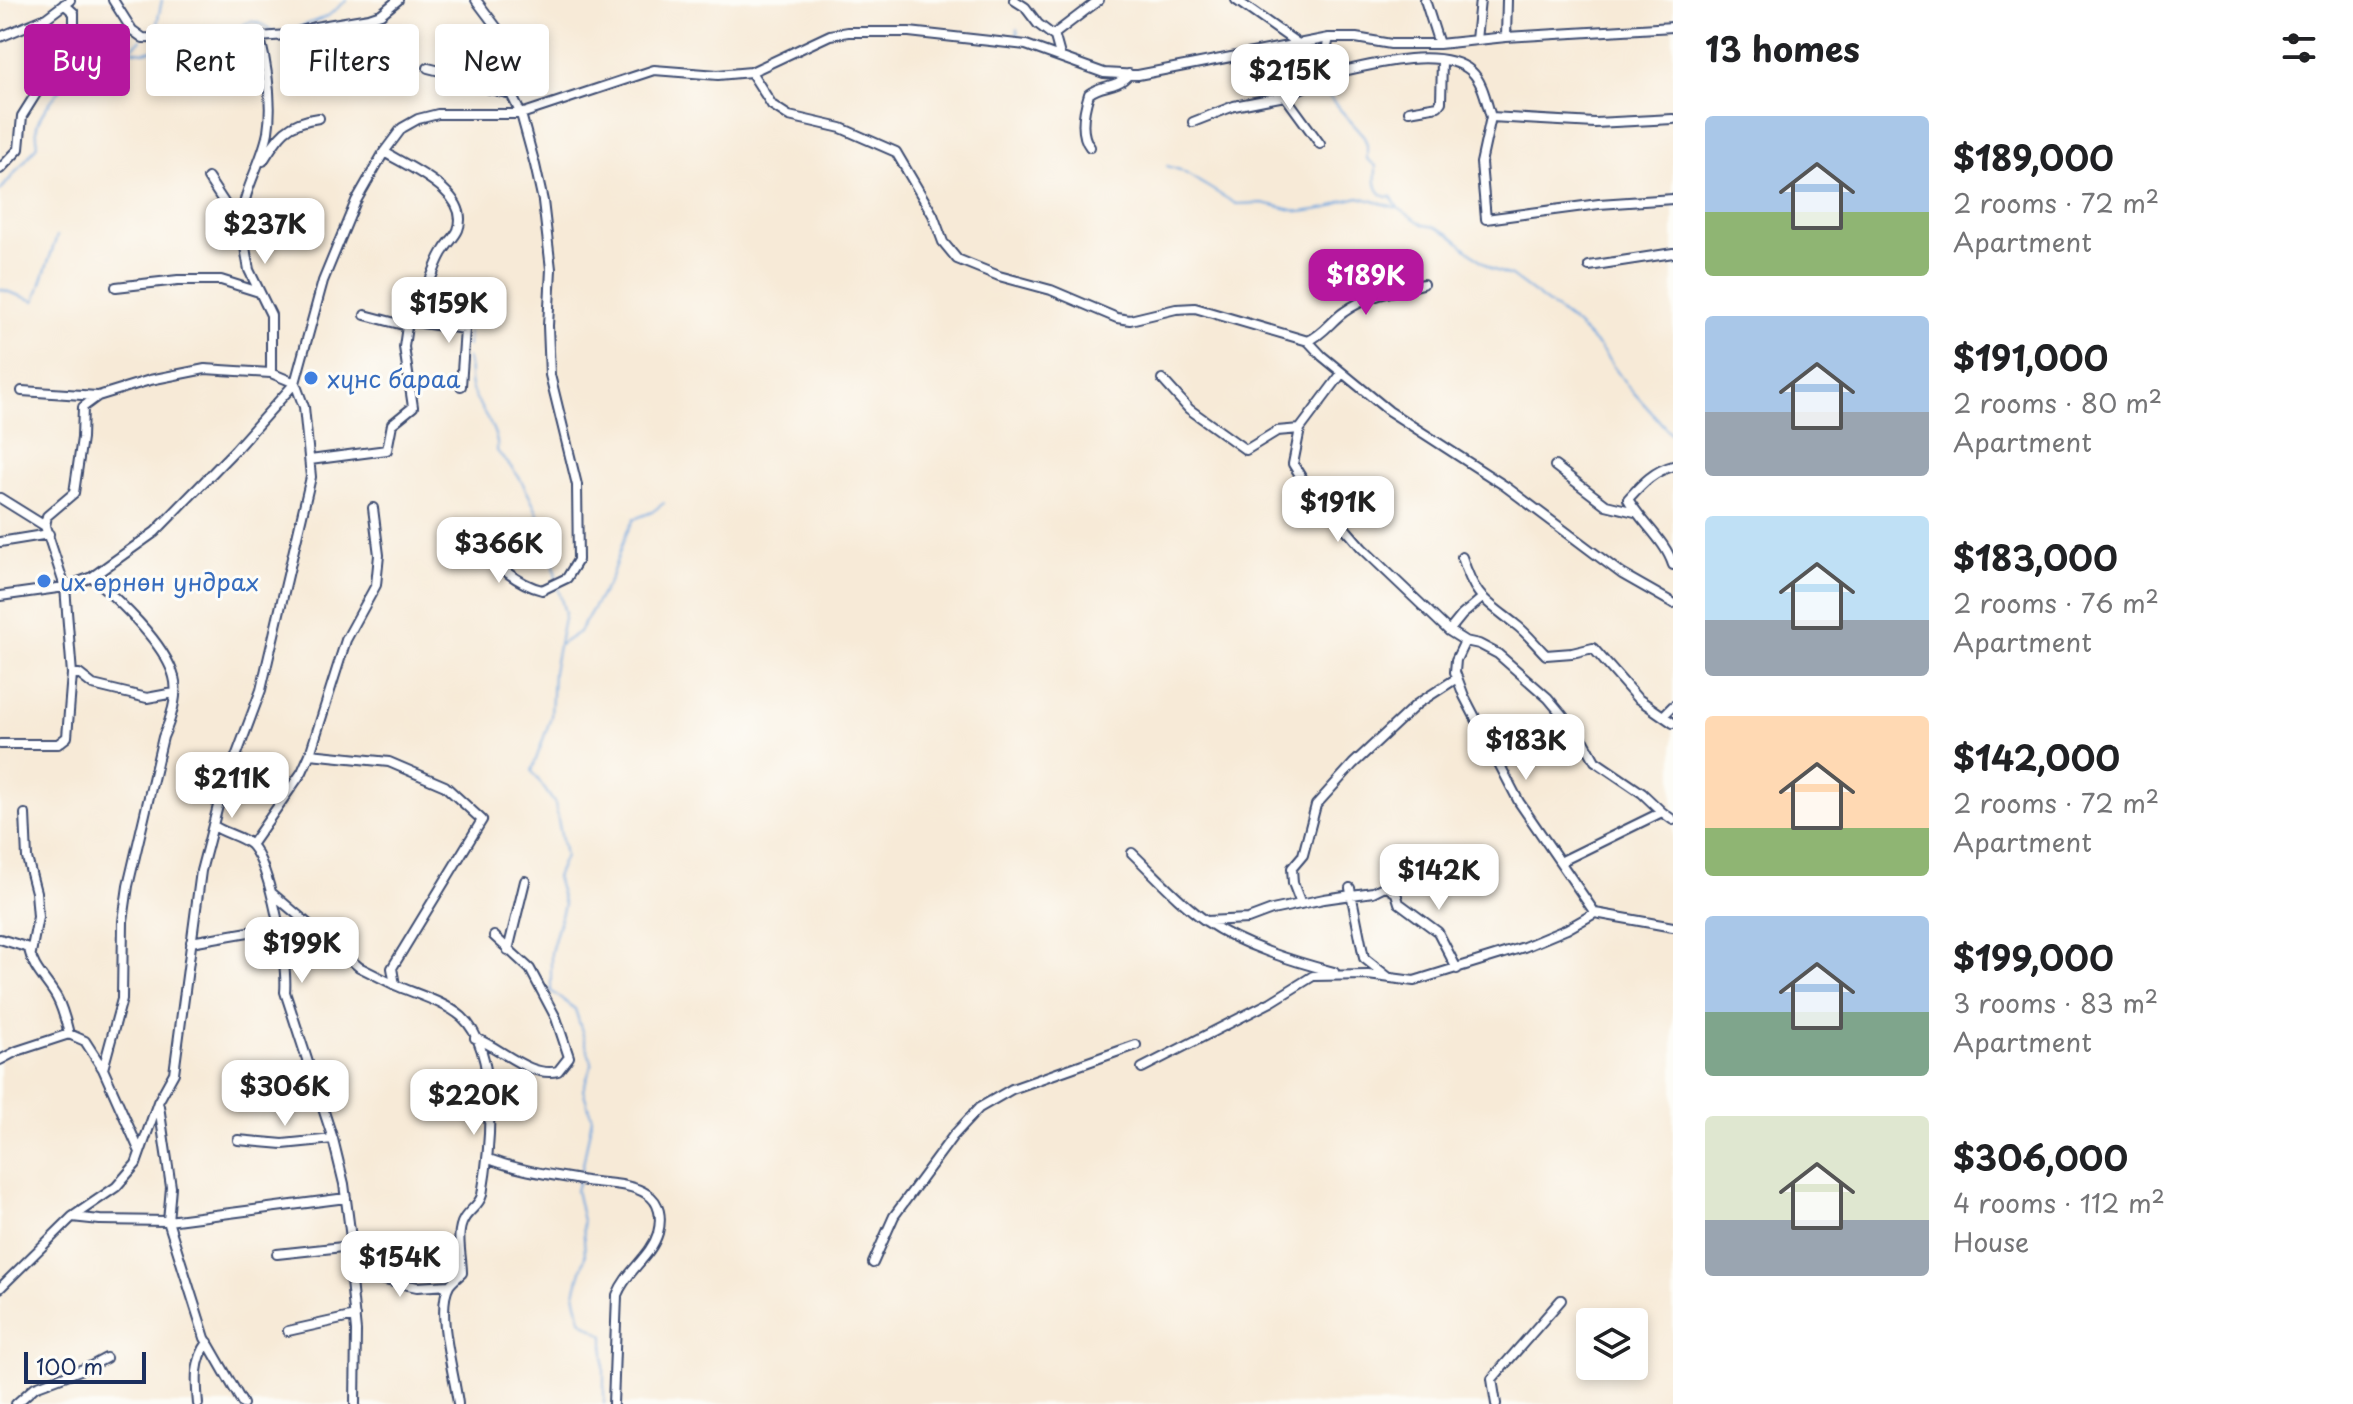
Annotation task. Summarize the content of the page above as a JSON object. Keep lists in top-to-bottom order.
{
  "places": ["хүнс бараа", "их өрнөн ундрах"],
  "scale_bar": "100 m",
  "page": {
    "heading": "13 homes",
    "chip": [
      "Buy",
      "Rent",
      "Filters",
      "New"
    ],
    "price": [
      "$215K",
      "$237K",
      "$189K",
      "$159K",
      "$191K",
      "$366K",
      "$183K",
      "$211K",
      "$142K",
      "$199K",
      "$306K",
      "$220K",
      "$154K"
    ],
    "list": [
      {
        "name": "$189,000",
        "note": "2 rooms · 72 m² · Apartment"
      },
      {
        "name": "$191,000",
        "note": "2 rooms · 80 m² · Apartment"
      },
      {
        "name": "$183,000",
        "note": "2 rooms · 76 m² · Apartment"
      },
      {
        "name": "$142,000",
        "note": "2 rooms · 72 m² · Apartment"
      },
      {
        "name": "$199,000",
        "note": "3 rooms · 83 m² · Apartment"
      },
      {
        "name": "$306,000",
        "note": "4 rooms · 112 m² · House"
      }
    ],
    "scale": "100 m"
  }
}
